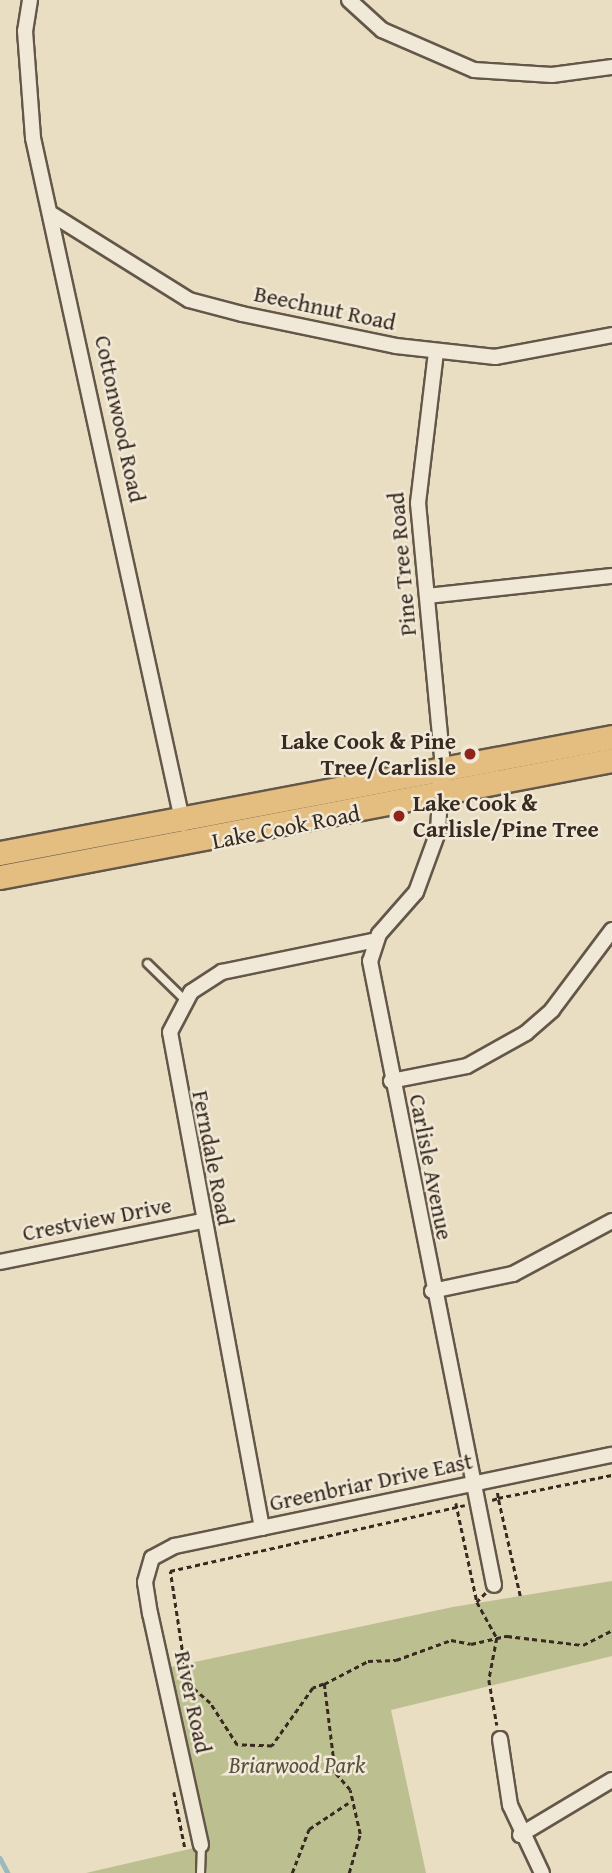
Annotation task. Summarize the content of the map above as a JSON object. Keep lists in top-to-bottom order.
{
  "streets": {
    "main road": ["Lake Cook Road"],
    "street": [
      "Beechnut Road",
      "Cottonwood Road",
      "Pine Tree Road",
      "Ferndale Road",
      "Carlisle Avenue",
      "Crestview Drive",
      "Greenbriar Drive East",
      "River Road"
    ]
  },
  "crossings": [
    ["Beechnut Road", "Cottonwood Road"],
    ["Beechnut Road", "Pine Tree Road"],
    ["Cottonwood Road", "Lake Cook Road"],
    ["Pine Tree Road", "Lake Cook Road"],
    ["Pine Tree Road", "Carlisle Avenue"],
    ["Lake Cook Road", "Carlisle Avenue"],
    ["Ferndale Road", "Carlisle Avenue"],
    ["Ferndale Road", "Crestview Drive"],
    ["Ferndale Road", "Greenbriar Drive East"],
    ["Carlisle Avenue", "Greenbriar Drive East"],
    ["Greenbriar Drive East", "River Road"]
  ],
  "parks": ["Briarwood Park"],
  "places": ["Lake Cook & Pine Tree/Carlisle", "Lake Cook & Carlisle/Pine Tree"]
}
